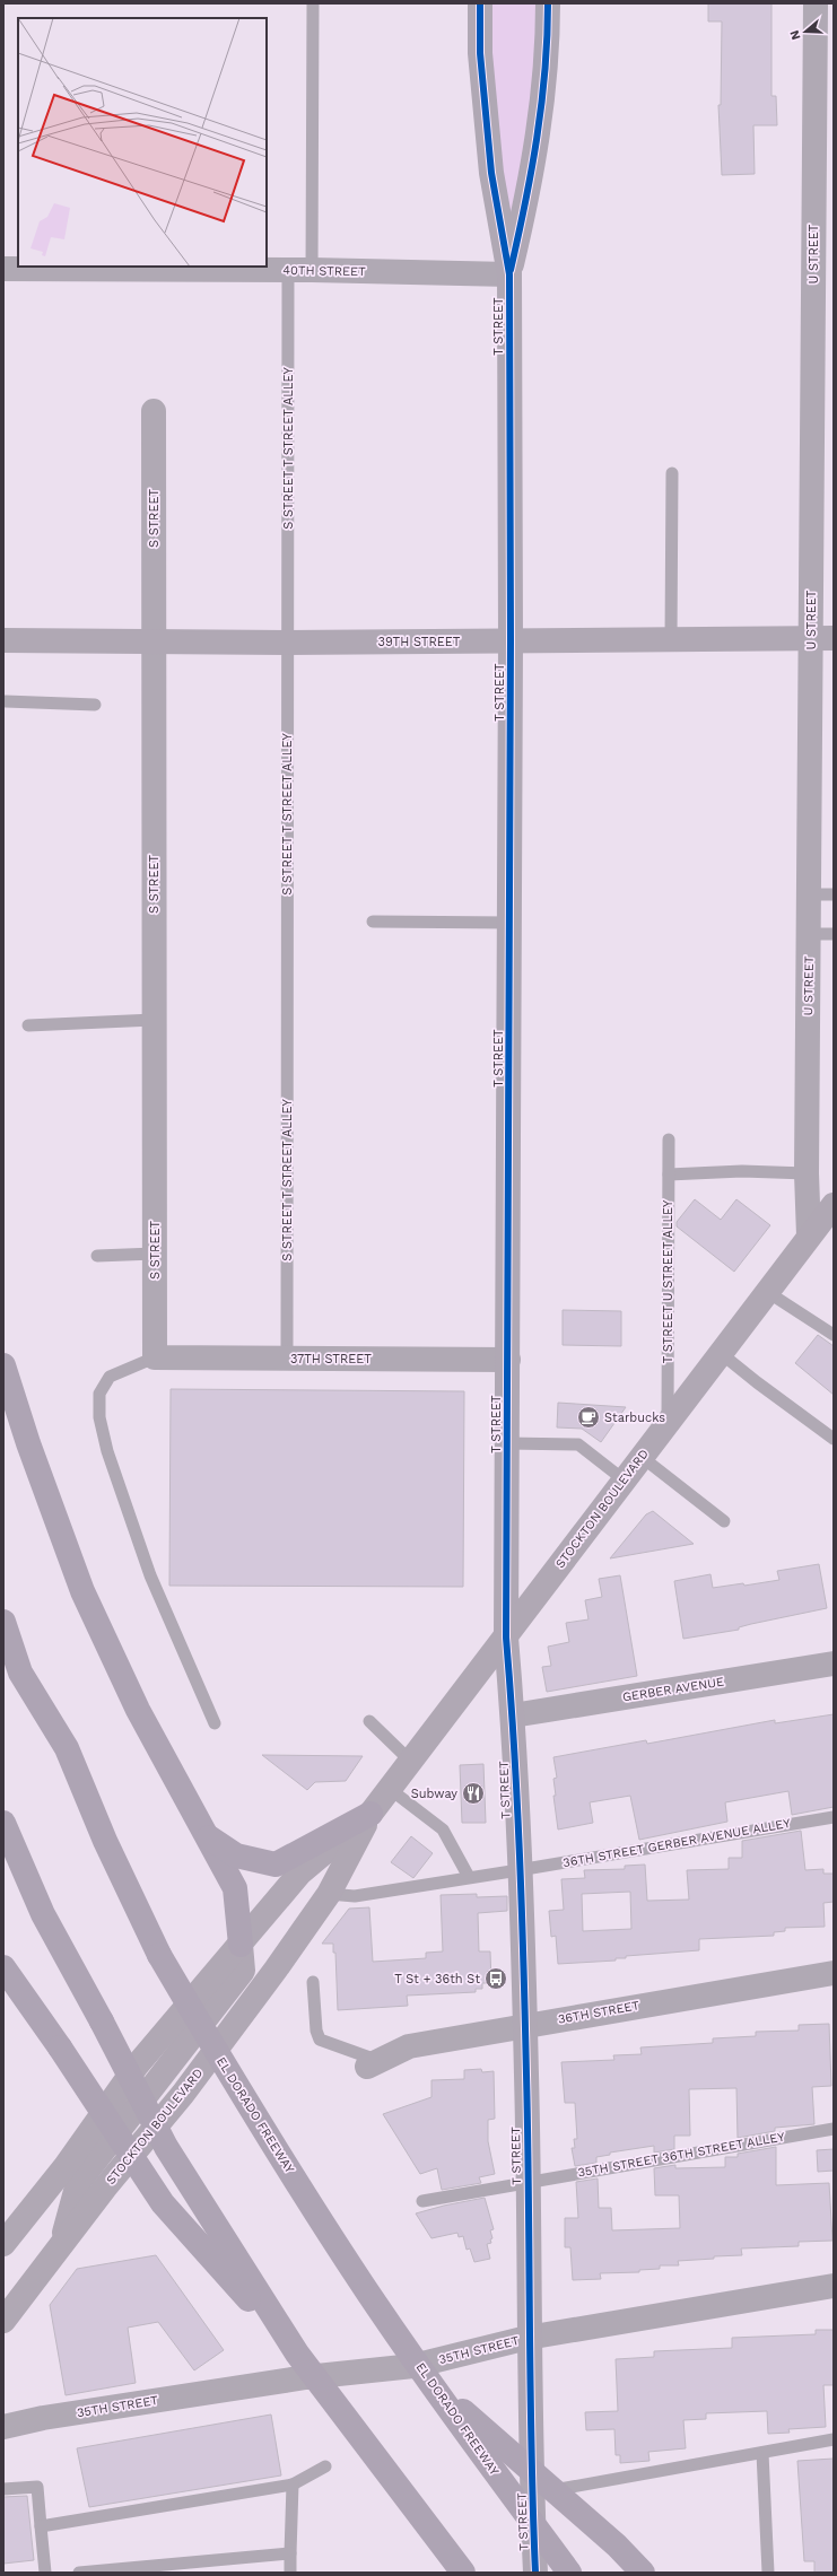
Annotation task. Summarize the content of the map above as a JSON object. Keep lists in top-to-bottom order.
{
  "streets": {
    "highway": ["EL DORADO FREEWAY"],
    "street": [
      "U STREET",
      "40TH STREET",
      "T STREET",
      "S STREET",
      "39TH STREET",
      "37TH STREET",
      "STOCKTON BOULEVARD",
      "GERBER AVENUE",
      "36TH STREET",
      "35TH STREET"
    ],
    "lane": [
      "S STREET T STREET ALLEY",
      "T STREET U STREET ALLEY",
      "36TH STREET GERBER AVENUE ALLEY",
      "35TH STREET 36TH STREET ALLEY"
    ]
  },
  "crossings": [
    ["U STREET", "39TH STREET"],
    ["U STREET", "STOCKTON BOULEVARD"],
    ["40TH STREET", "T STREET"],
    ["40TH STREET", "S STREET T STREET ALLEY"],
    ["T STREET", "39TH STREET"],
    ["T STREET", "37TH STREET"],
    ["T STREET", "STOCKTON BOULEVARD"],
    ["T STREET", "GERBER AVENUE"],
    ["T STREET", "36TH STREET GERBER AVENUE ALLEY"],
    ["T STREET", "36TH STREET"],
    ["T STREET", "35TH STREET 36TH STREET ALLEY"],
    ["T STREET", "35TH STREET"],
    ["S STREET T STREET ALLEY", "39TH STREET"],
    ["S STREET T STREET ALLEY", "37TH STREET"],
    ["S STREET", "39TH STREET"],
    ["S STREET", "37TH STREET"],
    ["T STREET U STREET ALLEY", "STOCKTON BOULEVARD"],
    ["STOCKTON BOULEVARD", "36TH STREET GERBER AVENUE ALLEY"]
  ],
  "places": {
    "cafe": ["Starbucks"],
    "restaurant": ["Subway"],
    "bus stop": ["T St + 36th St"]
  },
  "north": "left"
}
